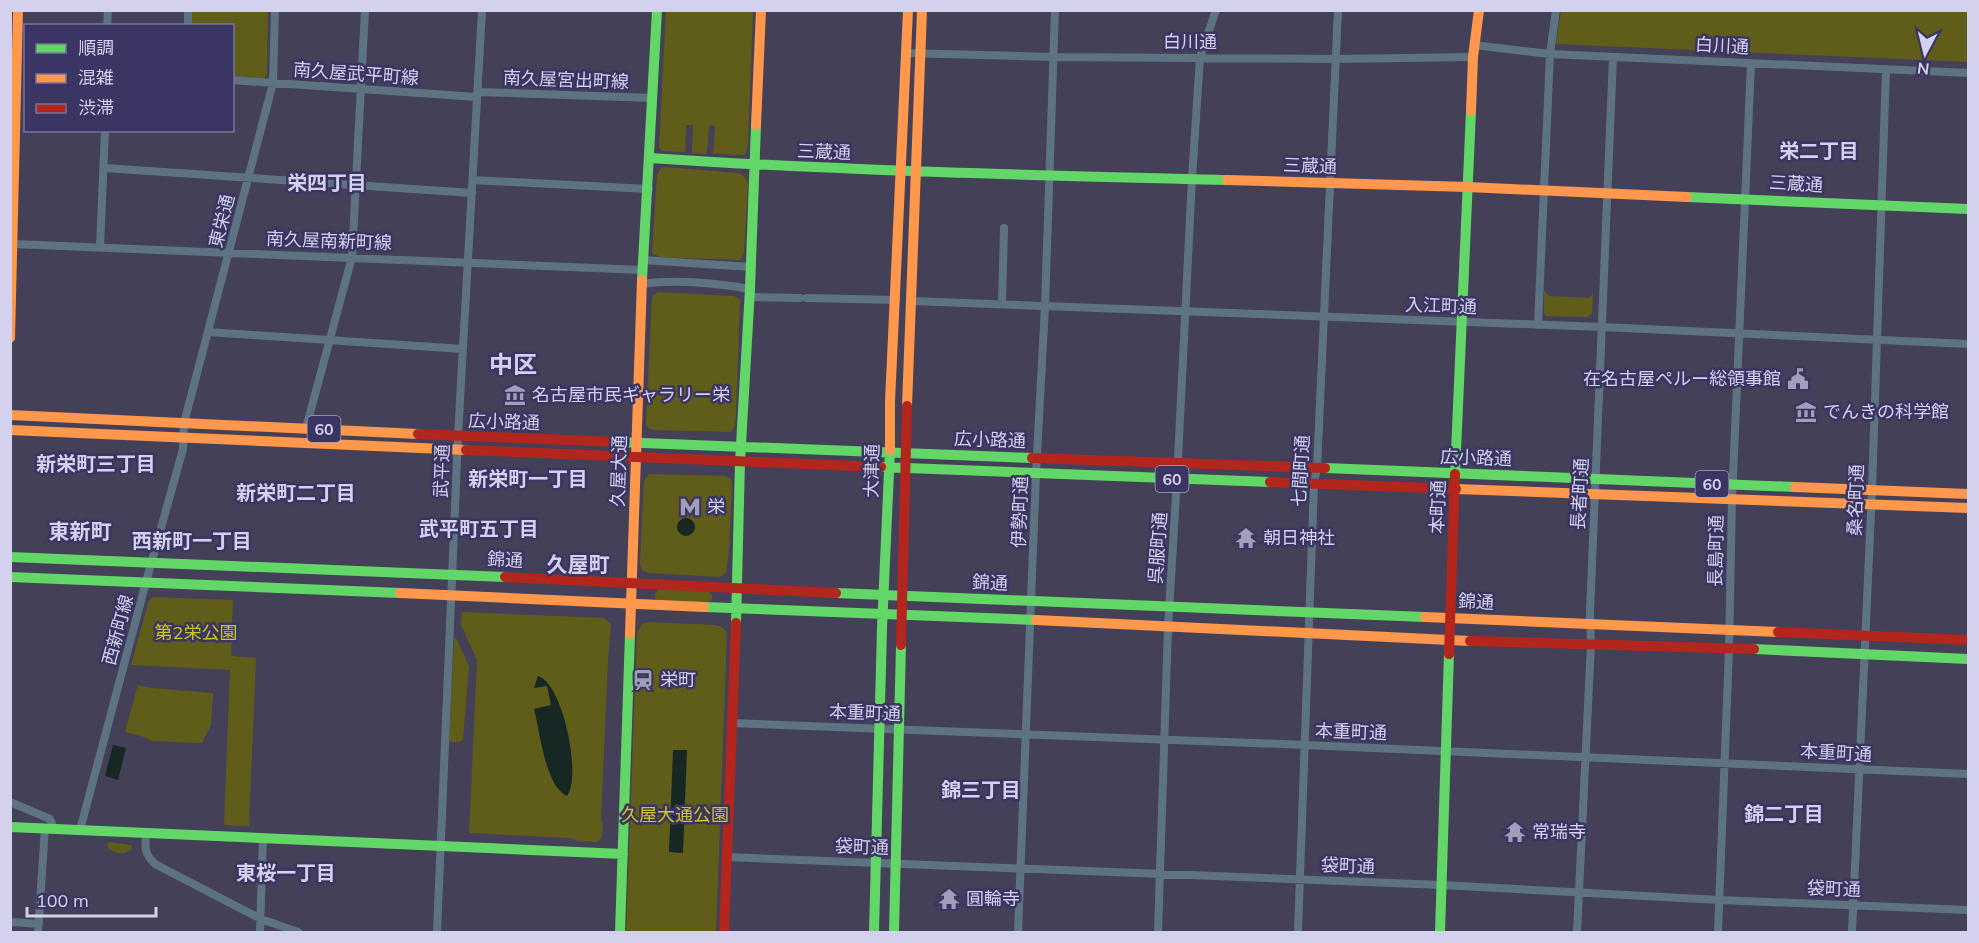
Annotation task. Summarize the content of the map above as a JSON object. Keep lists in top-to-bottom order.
{
  "streets": {
    "street": [
      "白川通",
      "南久屋武平町線",
      "南久屋宮出町線",
      "三蔵通",
      "東栄通",
      "南久屋南新町線",
      "入江町通",
      "広小路通",
      "60",
      "武平通",
      "久屋大通",
      "大津通",
      "七間町通",
      "長者町通",
      "桑名町通",
      "本町通",
      "伊勢町通",
      "呉服町通",
      "長島町通",
      "錦通",
      "西新町線",
      "本重町通",
      "袋町通"
    ]
  },
  "crossings": [
    ["白川通", "大津通"],
    ["白川通", "七間町通"],
    ["白川通", "長者町通"],
    ["白川通", "桑名町通"],
    ["白川通", "本町通"],
    ["白川通", "伊勢町通"],
    ["白川通", "呉服町通"],
    ["白川通", "長島町通"],
    ["南久屋武平町線", "南久屋宮出町線"],
    ["南久屋武平町線", "東栄通"],
    ["南久屋武平町線", "武平通"],
    ["南久屋宮出町線", "武平通"],
    ["南久屋宮出町線", "久屋大通"],
    ["三蔵通", "久屋大通"],
    ["三蔵通", "大津通"],
    ["三蔵通", "七間町通"],
    ["三蔵通", "長者町通"],
    ["三蔵通", "桑名町通"],
    ["三蔵通", "本町通"],
    ["三蔵通", "伊勢町通"],
    ["三蔵通", "呉服町通"],
    ["三蔵通", "長島町通"],
    ["東栄通", "南久屋南新町線"],
    ["東栄通", "広小路通"],
    ["東栄通", "西新町線"],
    ["南久屋南新町線", "武平通"],
    ["南久屋南新町線", "久屋大通"],
    ["入江町通", "大津通"],
    ["入江町通", "七間町通"],
    ["入江町通", "長者町通"],
    ["入江町通", "桑名町通"],
    ["入江町通", "本町通"],
    ["入江町通", "伊勢町通"],
    ["入江町通", "呉服町通"],
    ["入江町通", "長島町通"],
    ["広小路通", "武平通"],
    ["広小路通", "久屋大通"],
    ["広小路通", "大津通"],
    ["広小路通", "七間町通"],
    ["広小路通", "長者町通"],
    ["広小路通", "桑名町通"],
    ["広小路通", "本町通"],
    ["広小路通", "伊勢町通"],
    ["広小路通", "呉服町通"],
    ["広小路通", "長島町通"],
    ["広小路通", "西新町線"],
    ["武平通", "錦通"],
    ["久屋大通", "錦通"],
    ["大津通", "錦通"],
    ["大津通", "本重町通"],
    ["大津通", "袋町通"],
    ["七間町通", "錦通"],
    ["七間町通", "本重町通"],
    ["七間町通", "袋町通"],
    ["長者町通", "錦通"],
    ["長者町通", "本重町通"],
    ["長者町通", "袋町通"],
    ["桑名町通", "錦通"],
    ["桑名町通", "本重町通"],
    ["桑名町通", "袋町通"],
    ["本町通", "錦通"],
    ["本町通", "本重町通"],
    ["本町通", "袋町通"],
    ["伊勢町通", "錦通"],
    ["伊勢町通", "本重町通"],
    ["伊勢町通", "袋町通"],
    ["呉服町通", "錦通"],
    ["呉服町通", "本重町通"],
    ["呉服町通", "袋町通"],
    ["長島町通", "錦通"],
    ["長島町通", "本重町通"],
    ["長島町通", "袋町通"],
    ["錦通", "西新町線"]
  ],
  "districts": [
    "栄二丁目",
    "栄四丁目",
    "中区",
    "新栄町三丁目",
    "新栄町一丁目",
    "新栄町二丁目",
    "武平町五丁目",
    "東新町",
    "西新町一丁目",
    "久屋町",
    "錦三丁目",
    "錦二丁目",
    "東桜一丁目"
  ],
  "parks": ["第2栄公園", "久屋大通公園"],
  "places": {
    "public building": ["在名古屋ペルー総領事館"],
    "museum": ["名古屋市民ギャラリー栄", "でんきの科学館"],
    "metro station": ["栄"],
    "temple": ["朝日神社", "常瑞寺", "圓輪寺"],
    "station": ["栄町"]
  },
  "legend": ["順調", "混雑", "渋滞"],
  "scale_bar": "100 m",
  "north": "bottom"
}
